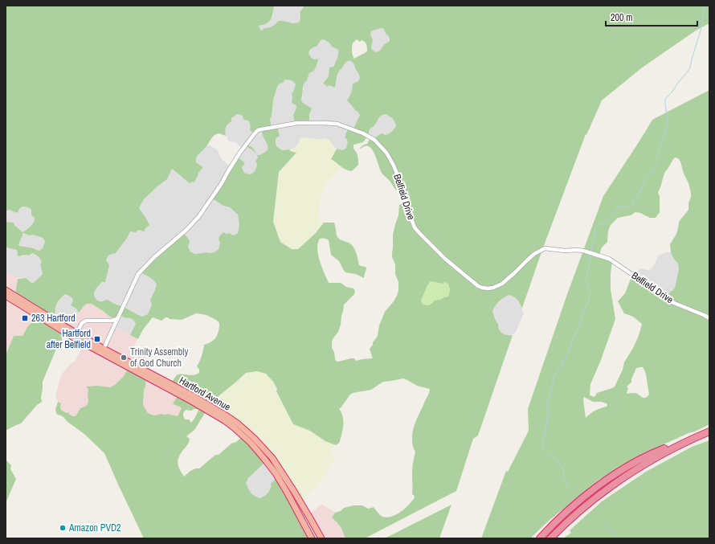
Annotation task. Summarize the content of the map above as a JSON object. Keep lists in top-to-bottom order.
{
  "streets": {
    "highway": ["Hartford Avenue"],
    "street": ["Belfield Drive"]
  },
  "crossings": [
    ["Belfield Drive", "Hartford Avenue"]
  ],
  "places": {
    "transit": ["263 Hartford", "Hartford after Belfield"],
    "other": ["Trinity Assembly of God Church", "Amazon PVD2"]
  },
  "scale_bar": "200 m"
}
